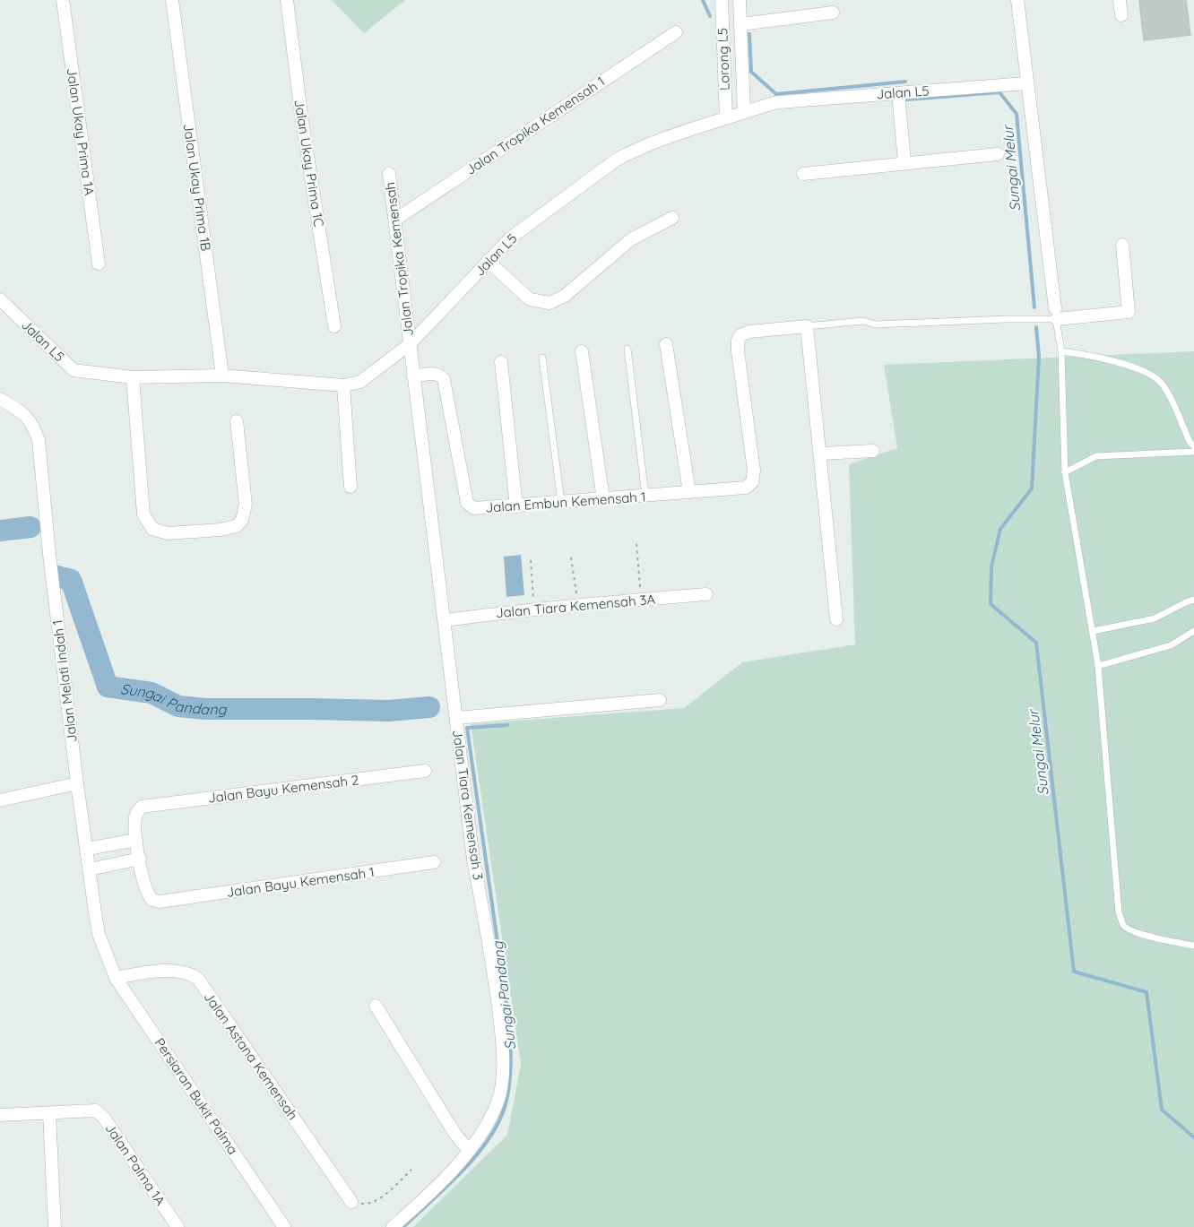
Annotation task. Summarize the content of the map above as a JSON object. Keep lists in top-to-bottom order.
{
  "streets": {
    "street": [
      "Lorong L5",
      "Jalan L5",
      "Jalan Tropika Kemensah 1",
      "Jalan Ukay Prima 1A",
      "Jalan Ukay Prima 1C",
      "Jalan Ukay Prima 1B",
      "Jalan Tropika Kemensah",
      "Jalan Embun Kemensah 1",
      "Jalan Tiara Kemensah 3A",
      "Jalan Melati Indah 1",
      "Jalan Bayu Kemensah 2",
      "Jalan Tiara Kemensah 3",
      "Jalan Bayu Kemensah 1",
      "Jalan Astana Kemensah",
      "Persiaran Bukit Palma",
      "Jalan Palma 1A"
    ]
  },
  "crossings": [
    ["Lorong L5", "Jalan L5"],
    ["Jalan L5", "Jalan Ukay Prima 1B"],
    ["Jalan L5", "Jalan Tropika Kemensah"],
    ["Jalan L5", "Jalan Tiara Kemensah 3"],
    ["Jalan Tropika Kemensah 1", "Jalan Tropika Kemensah"],
    ["Jalan Tropika Kemensah", "Jalan Tiara Kemensah 3"],
    ["Jalan Embun Kemensah 1", "Jalan Tiara Kemensah 3"],
    ["Jalan Tiara Kemensah 3A", "Jalan Tiara Kemensah 3"],
    ["Jalan Melati Indah 1", "Jalan Astana Kemensah"],
    ["Jalan Melati Indah 1", "Persiaran Bukit Palma"],
    ["Jalan Astana Kemensah", "Persiaran Bukit Palma"]
  ],
  "water": ["Sungai Melur", "Sungai Pandang"]
}
